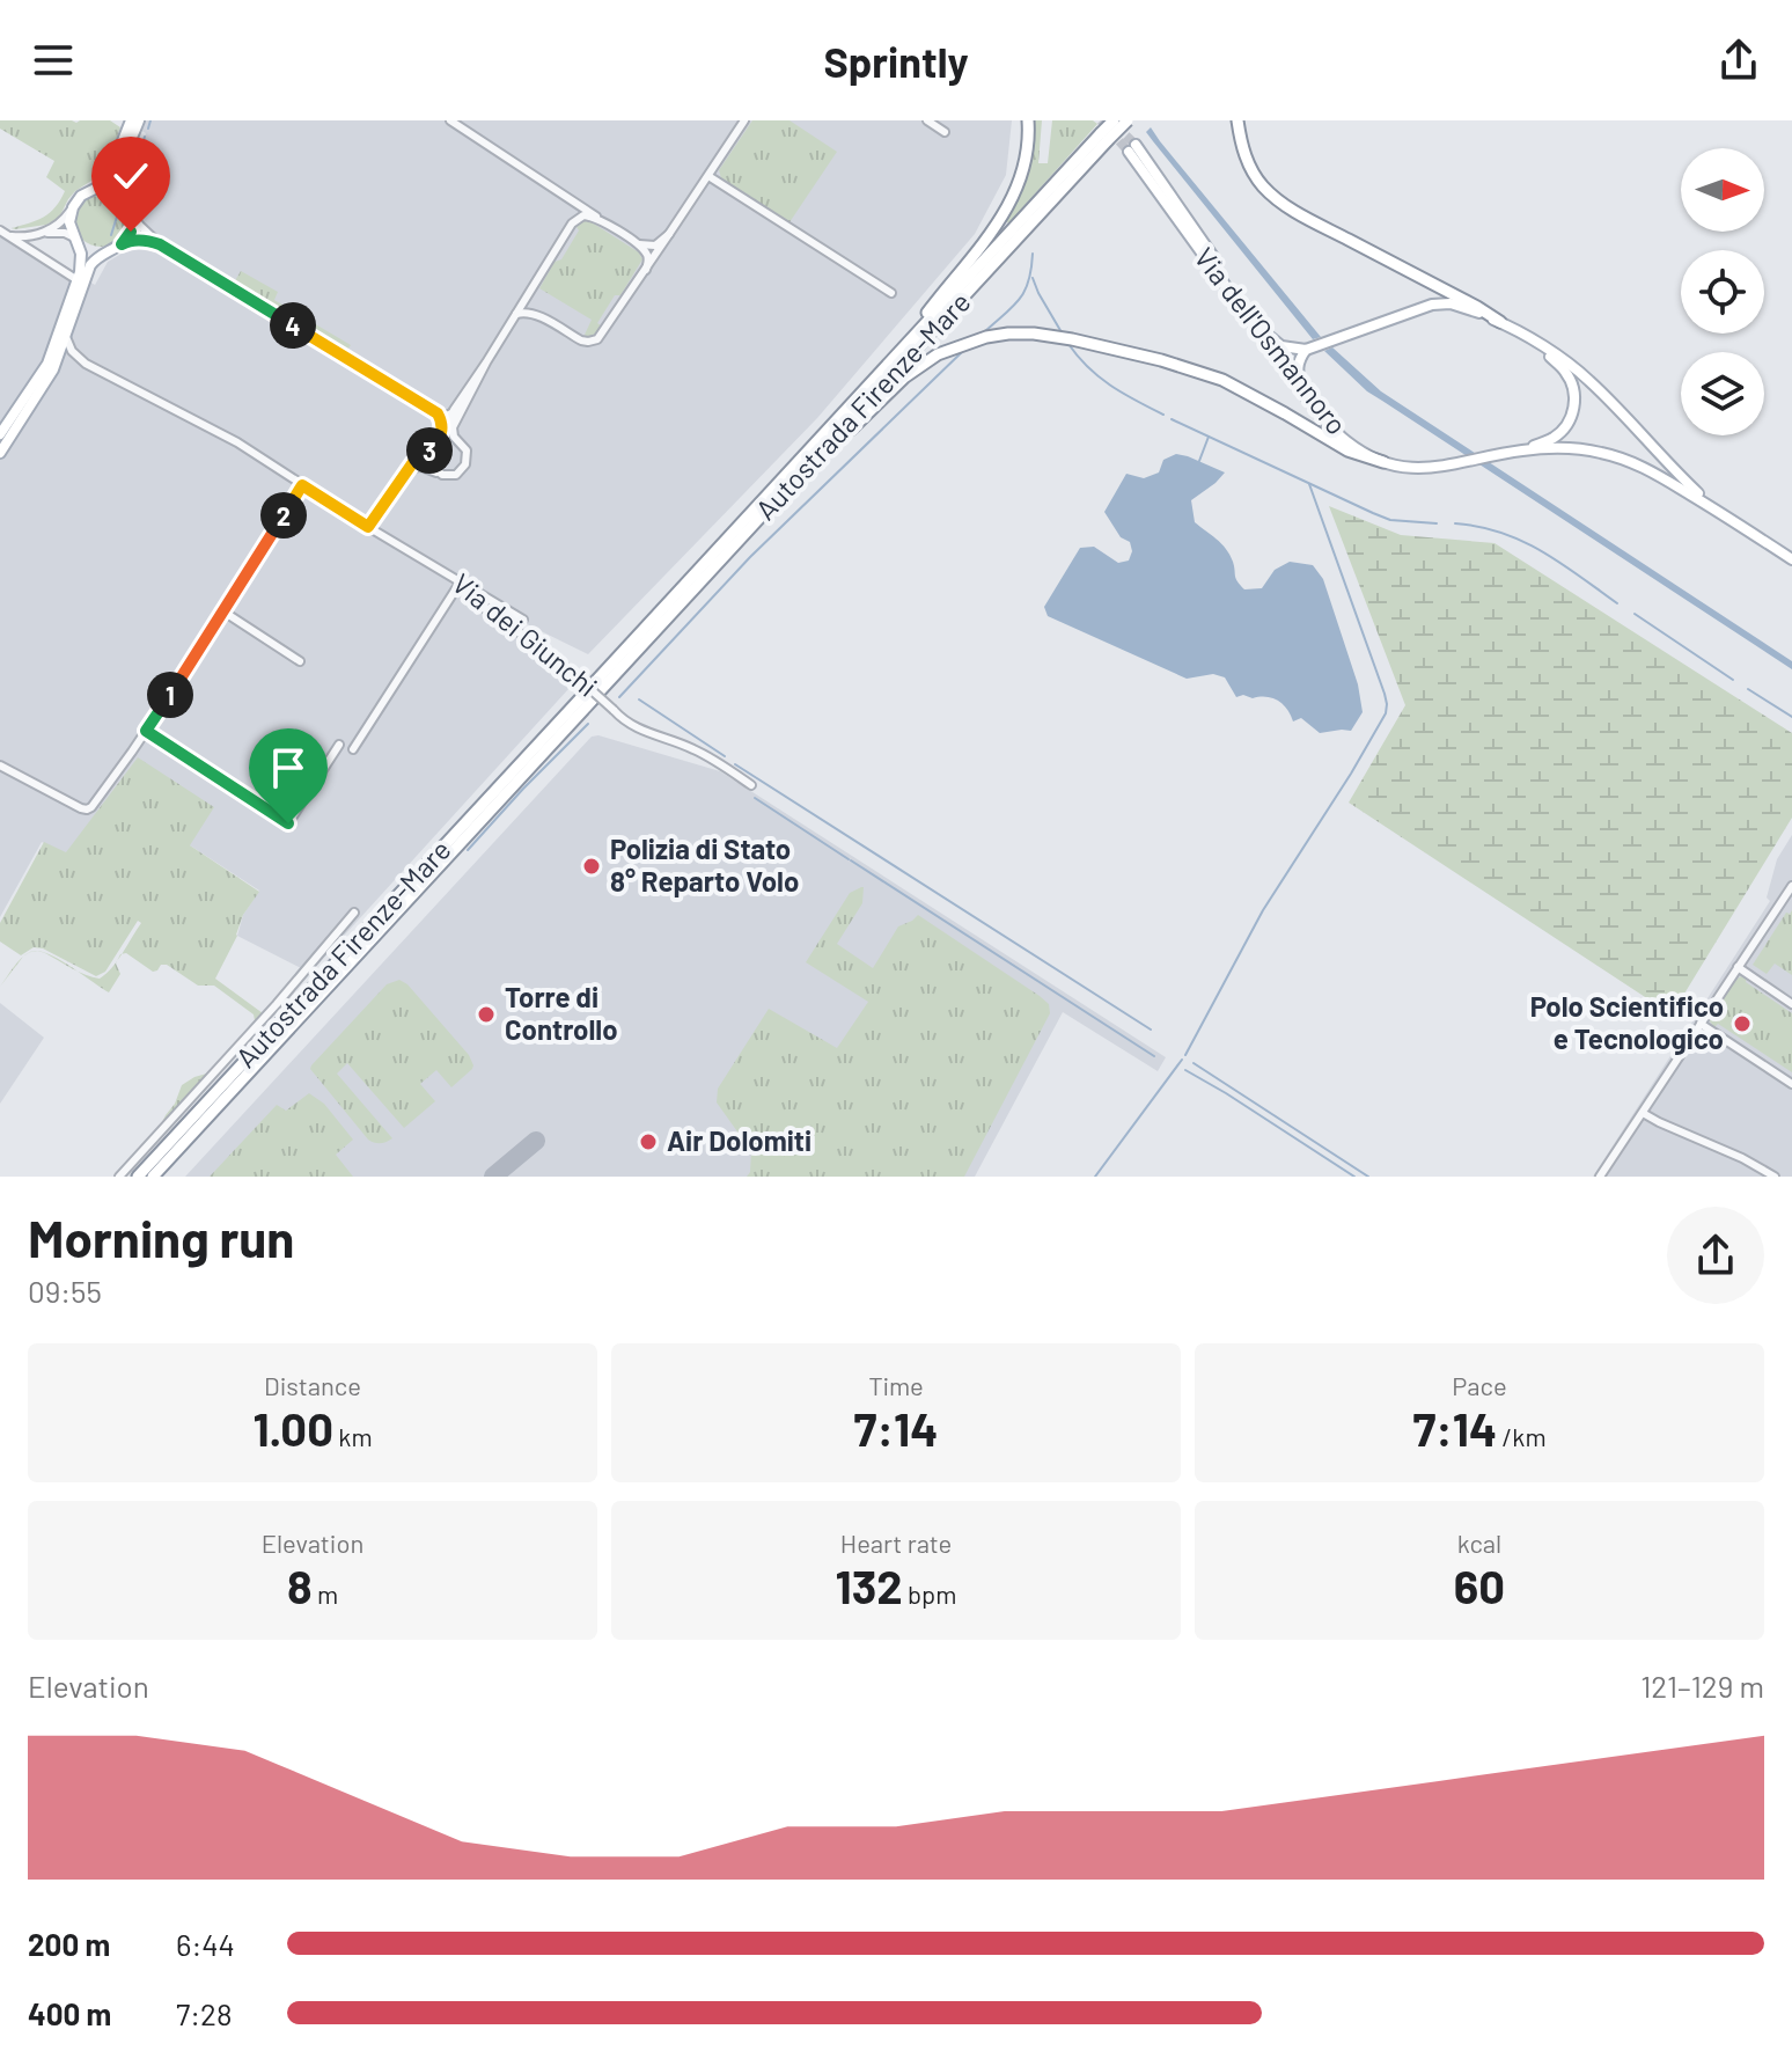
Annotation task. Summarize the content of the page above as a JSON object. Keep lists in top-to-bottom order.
{
  "streets": {
    "highway": ["Autostrada Firenze-Mare"],
    "main road": ["Via dell'Osmannoro"],
    "street": ["Via dei Giunchi"]
  },
  "places": [
    "Polizia di Stato 8° Reparto Volo",
    "Torre di Controllo",
    "Polo Scientifico e Tecnologico",
    "Air Dolomiti"
  ],
  "north": "right",
  "page": {
    "header": "Sprintly",
    "pins": [
      "4",
      "3",
      "2",
      "1"
    ],
    "heading": ["Morning run", "09:55"],
    "stats": [
      ["Distance", "1.00 km"],
      ["Time", "7:14"],
      ["Pace", "7:14 /km"],
      ["Elevation", "8 m"],
      ["Heart rate", "132 bpm"],
      ["kcal", "60"]
    ],
    "chart": ["Elevation", "121–129 m"],
    "list": [
      {
        "name": "200 m",
        "note": "6:44"
      },
      {
        "name": "400 m",
        "note": "7:28"
      }
    ]
  }
}
